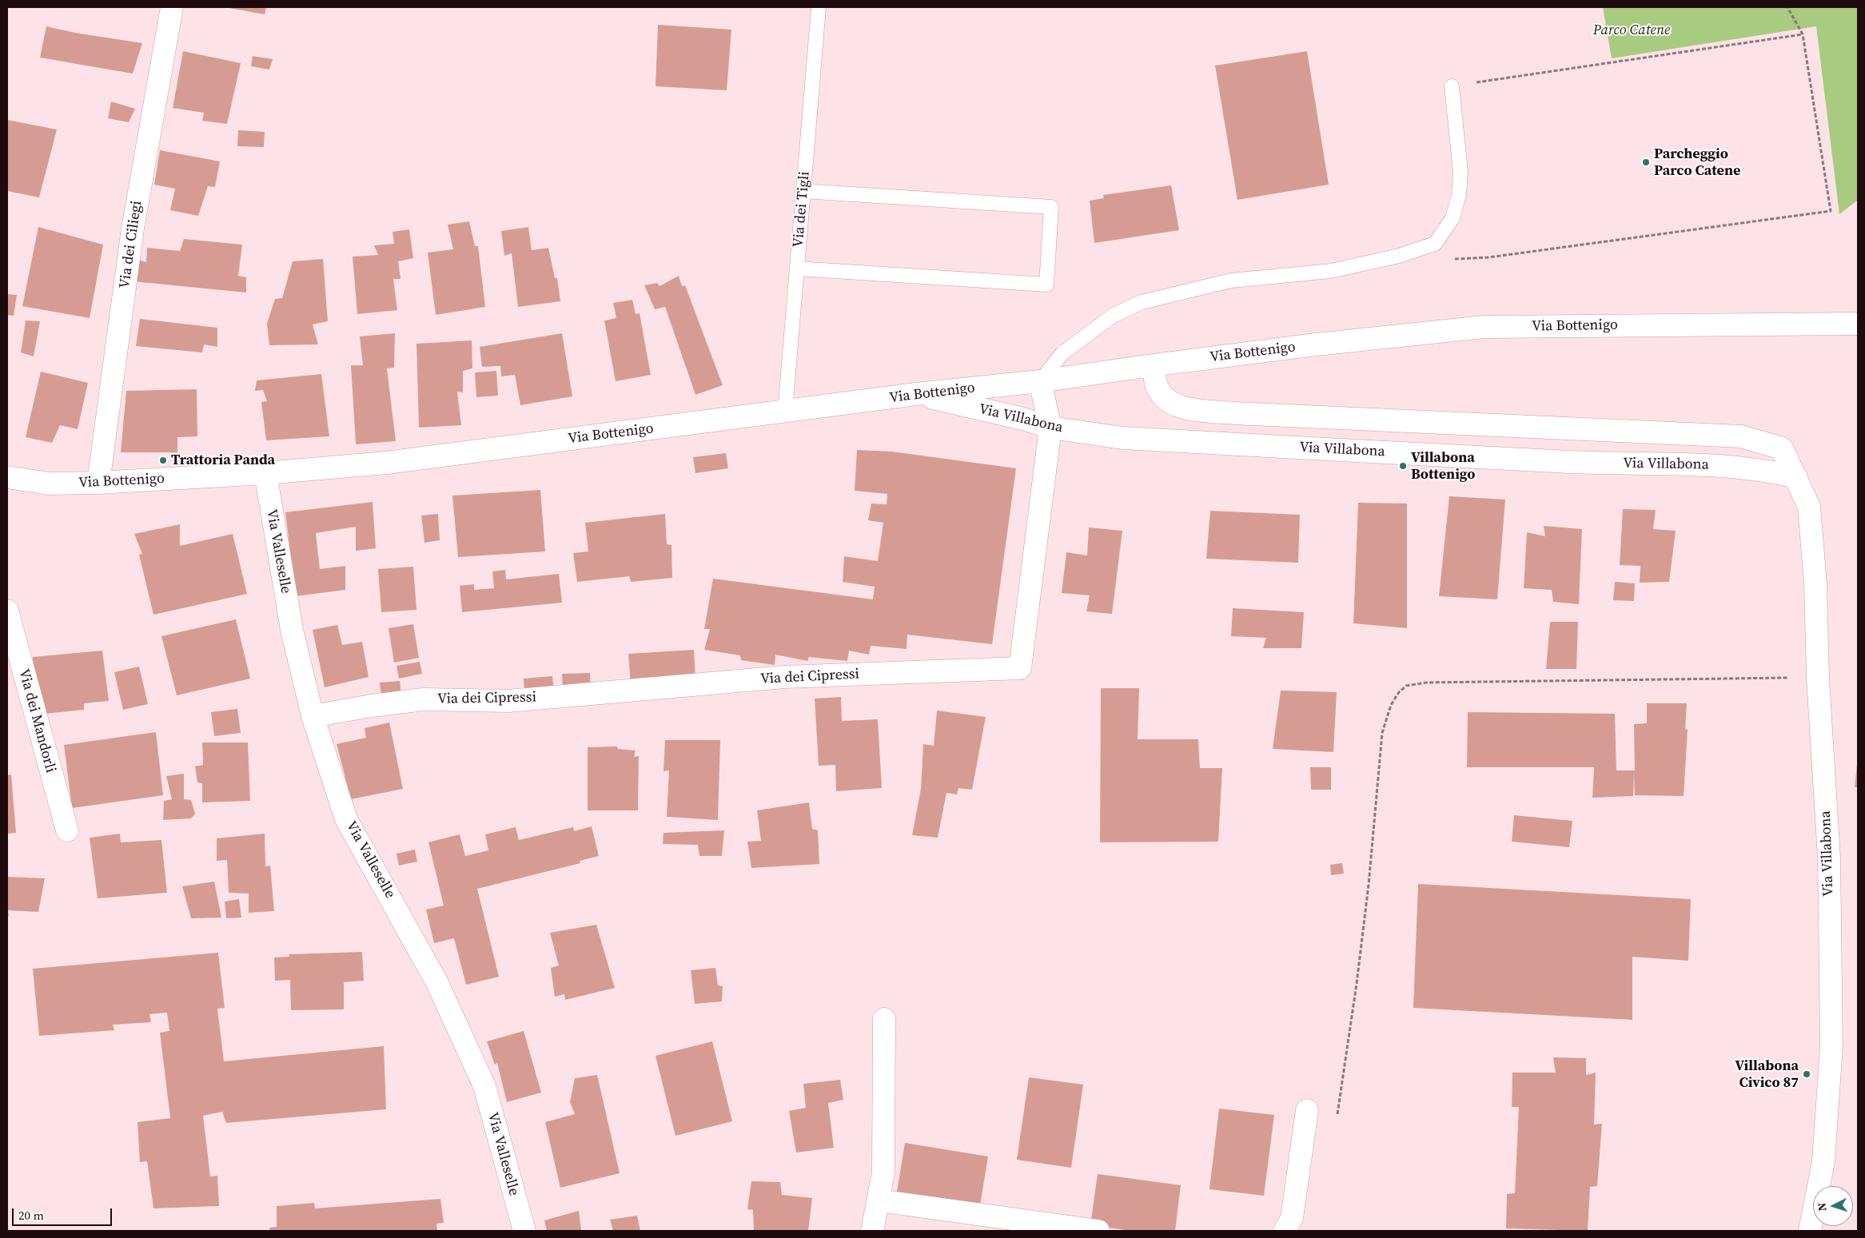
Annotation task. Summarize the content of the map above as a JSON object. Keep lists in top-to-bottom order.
{
  "streets": {
    "street": [
      "Via dei Ciliegi",
      "Via Bottenigo",
      "Via Villabona",
      "Via Valleselle",
      "Via dei Cipressi",
      "Via dei Mandorli"
    ],
    "lane": ["Via dei Tigli"]
  },
  "crossings": [
    ["Via dei Tigli", "Via Bottenigo"],
    ["Via dei Ciliegi", "Via Bottenigo"],
    ["Via Bottenigo", "Via Villabona"],
    ["Via Bottenigo", "Via Valleselle"],
    ["Via Bottenigo", "Via dei Cipressi"],
    ["Via Villabona", "Via dei Cipressi"],
    ["Via Valleselle", "Via dei Cipressi"]
  ],
  "parks": ["Parco Catene"],
  "places": [
    "Parcheggio Parco Catene",
    "Trattoria Panda",
    "Villabona Bottenigo",
    "Villabona Civico 87"
  ],
  "scale_bar": "20 m",
  "north": "left"
}
